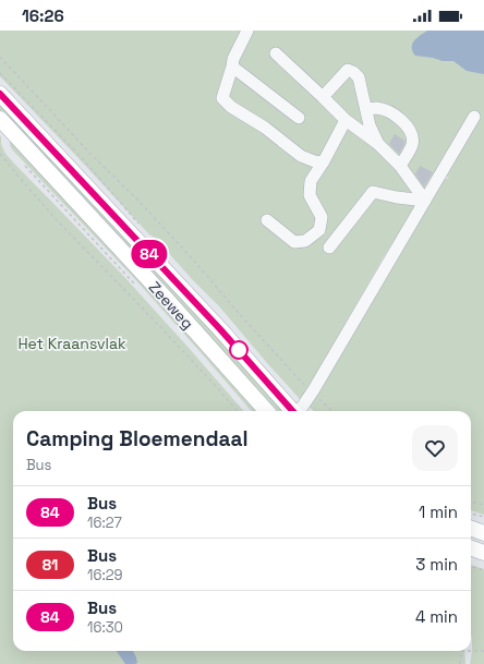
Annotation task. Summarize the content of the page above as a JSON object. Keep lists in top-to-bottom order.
{
  "streets": {
    "main road": ["Zeeweg"]
  },
  "parks": ["Het Kraansvlak"],
  "lines": ["bus line 84"],
  "page": {
    "status": "16:26",
    "on_map": "84",
    "heading": ["Camping Bloemendaal", "Bus"],
    "list": [
      {
        "mark": "84",
        "name": "Bus",
        "note": "16:27",
        "value": "1 min"
      },
      {
        "mark": "81",
        "name": "Bus",
        "note": "16:29",
        "value": "3 min"
      },
      {
        "mark": "84",
        "name": "Bus",
        "note": "16:30",
        "value": "4 min"
      }
    ]
  }
}
